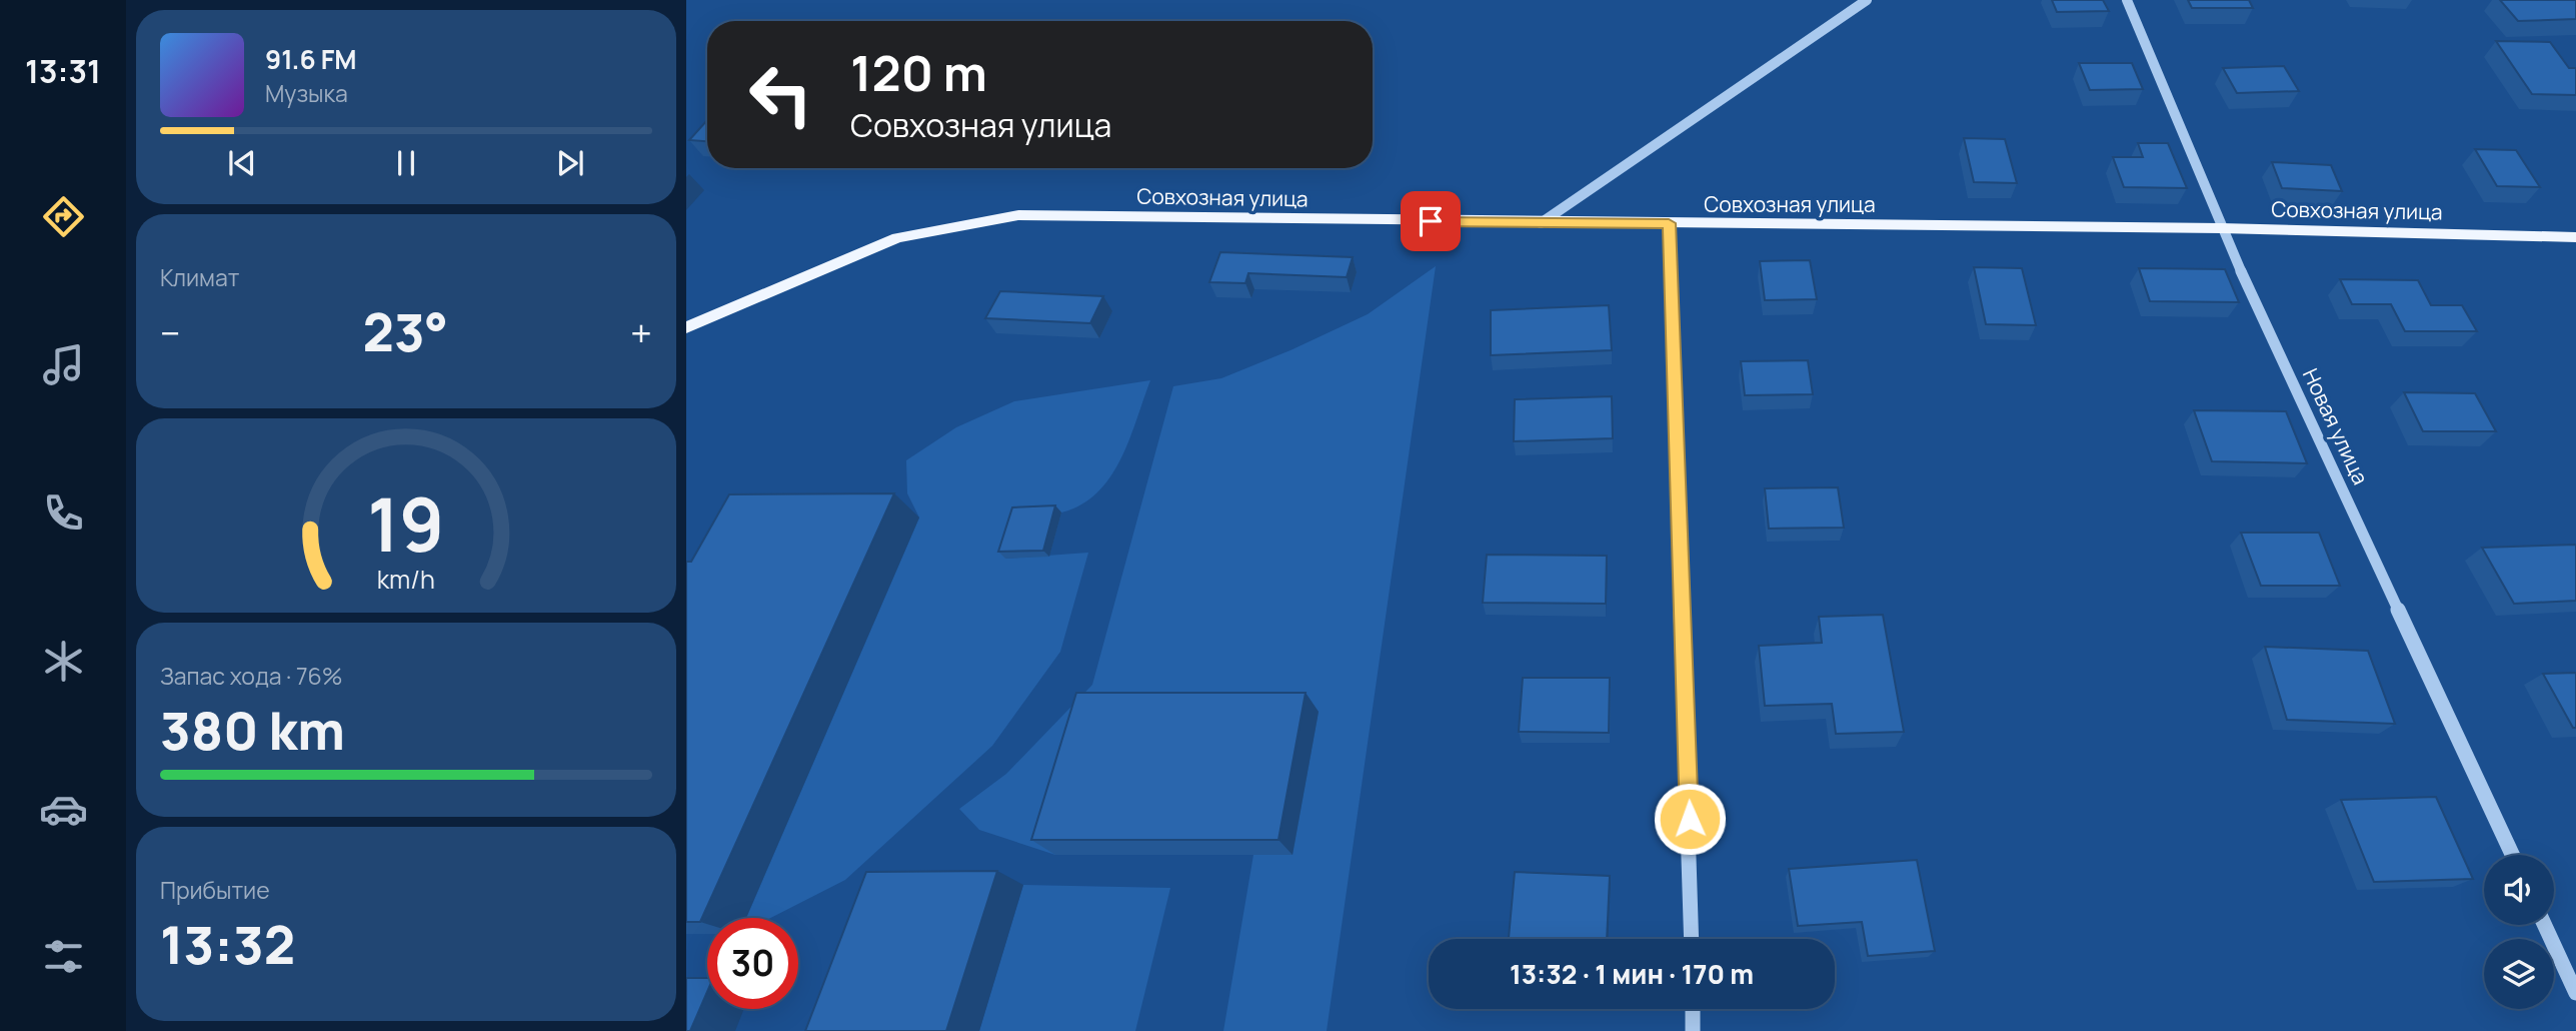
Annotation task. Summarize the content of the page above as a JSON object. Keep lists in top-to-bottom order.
{
  "streets": {
    "main road": ["Совхозная улица"],
    "street": ["Новая улица"]
  },
  "crossings": [
    ["Совхозная улица", "Новая улица"]
  ],
  "page": {
    "tabs": "13:31",
    "turn": ["120 m", "Совхозная улица"],
    "song": ["91.6 FM", "Музыка"],
    "tile": [
      "Климат",
      ["Запас хода · 76%", "380 km"],
      ["Прибытие", "13:32"]
    ],
    "heat": ["−", "23°", "+"],
    "limit": "30",
    "trip": "13:32 · 1 мин · 170 m",
    "gauge": ["19", "km/h"]
  }
}
